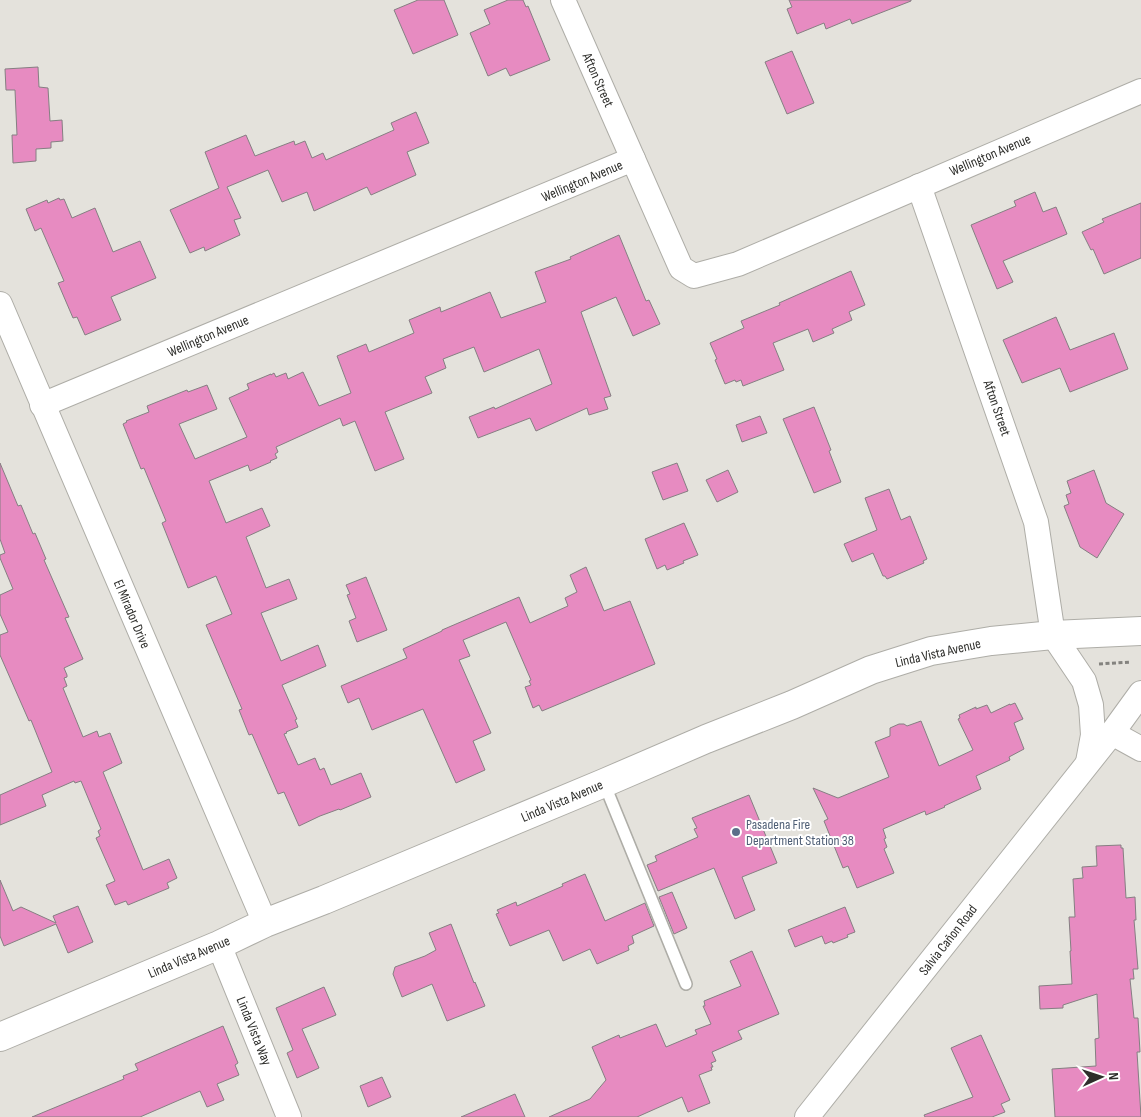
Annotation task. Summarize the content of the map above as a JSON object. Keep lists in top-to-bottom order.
{
  "streets": {
    "main road": ["Linda Vista Avenue"],
    "street": [
      "Afton Street",
      "Wellington Avenue",
      "El Mirador Drive",
      "Salvia Cañon Road",
      "Linda Vista Way"
    ]
  },
  "crossings": [
    ["Afton Street", "Wellington Avenue"],
    ["Afton Street", "Linda Vista Avenue"],
    ["Afton Street", "Salvia Cañon Road"],
    ["Wellington Avenue", "El Mirador Drive"],
    ["El Mirador Drive", "Linda Vista Avenue"],
    ["Linda Vista Avenue", "Salvia Cañon Road"],
    ["Linda Vista Avenue", "Linda Vista Way"]
  ],
  "places": ["Pasadena Fire Department Station 38"],
  "north": "right"
}
